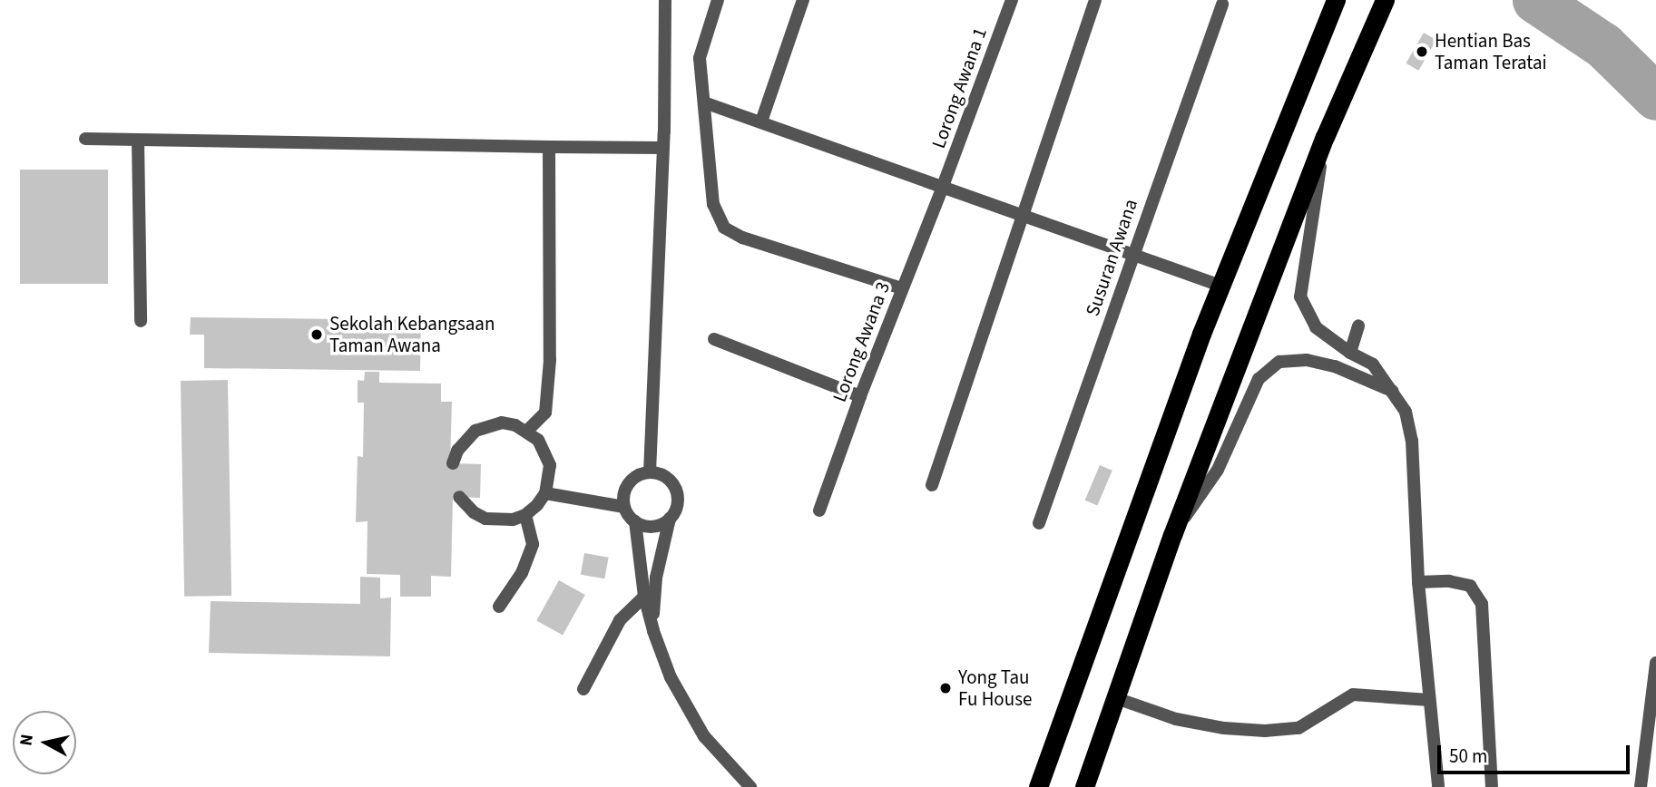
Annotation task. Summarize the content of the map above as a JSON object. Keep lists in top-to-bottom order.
{
  "streets": {
    "street": ["Lorong Awana 1", "Susuran Awana", "Lorong Awana 3"]
  },
  "crossings": [
    ["Lorong Awana 1", "Lorong Awana 3"]
  ],
  "places": ["Hentian Bas Taman Teratai", "Sekolah Kebangsaan Taman Awana", "Yong Tau Fu House"],
  "scale_bar": "50 m",
  "north": "left"
}
